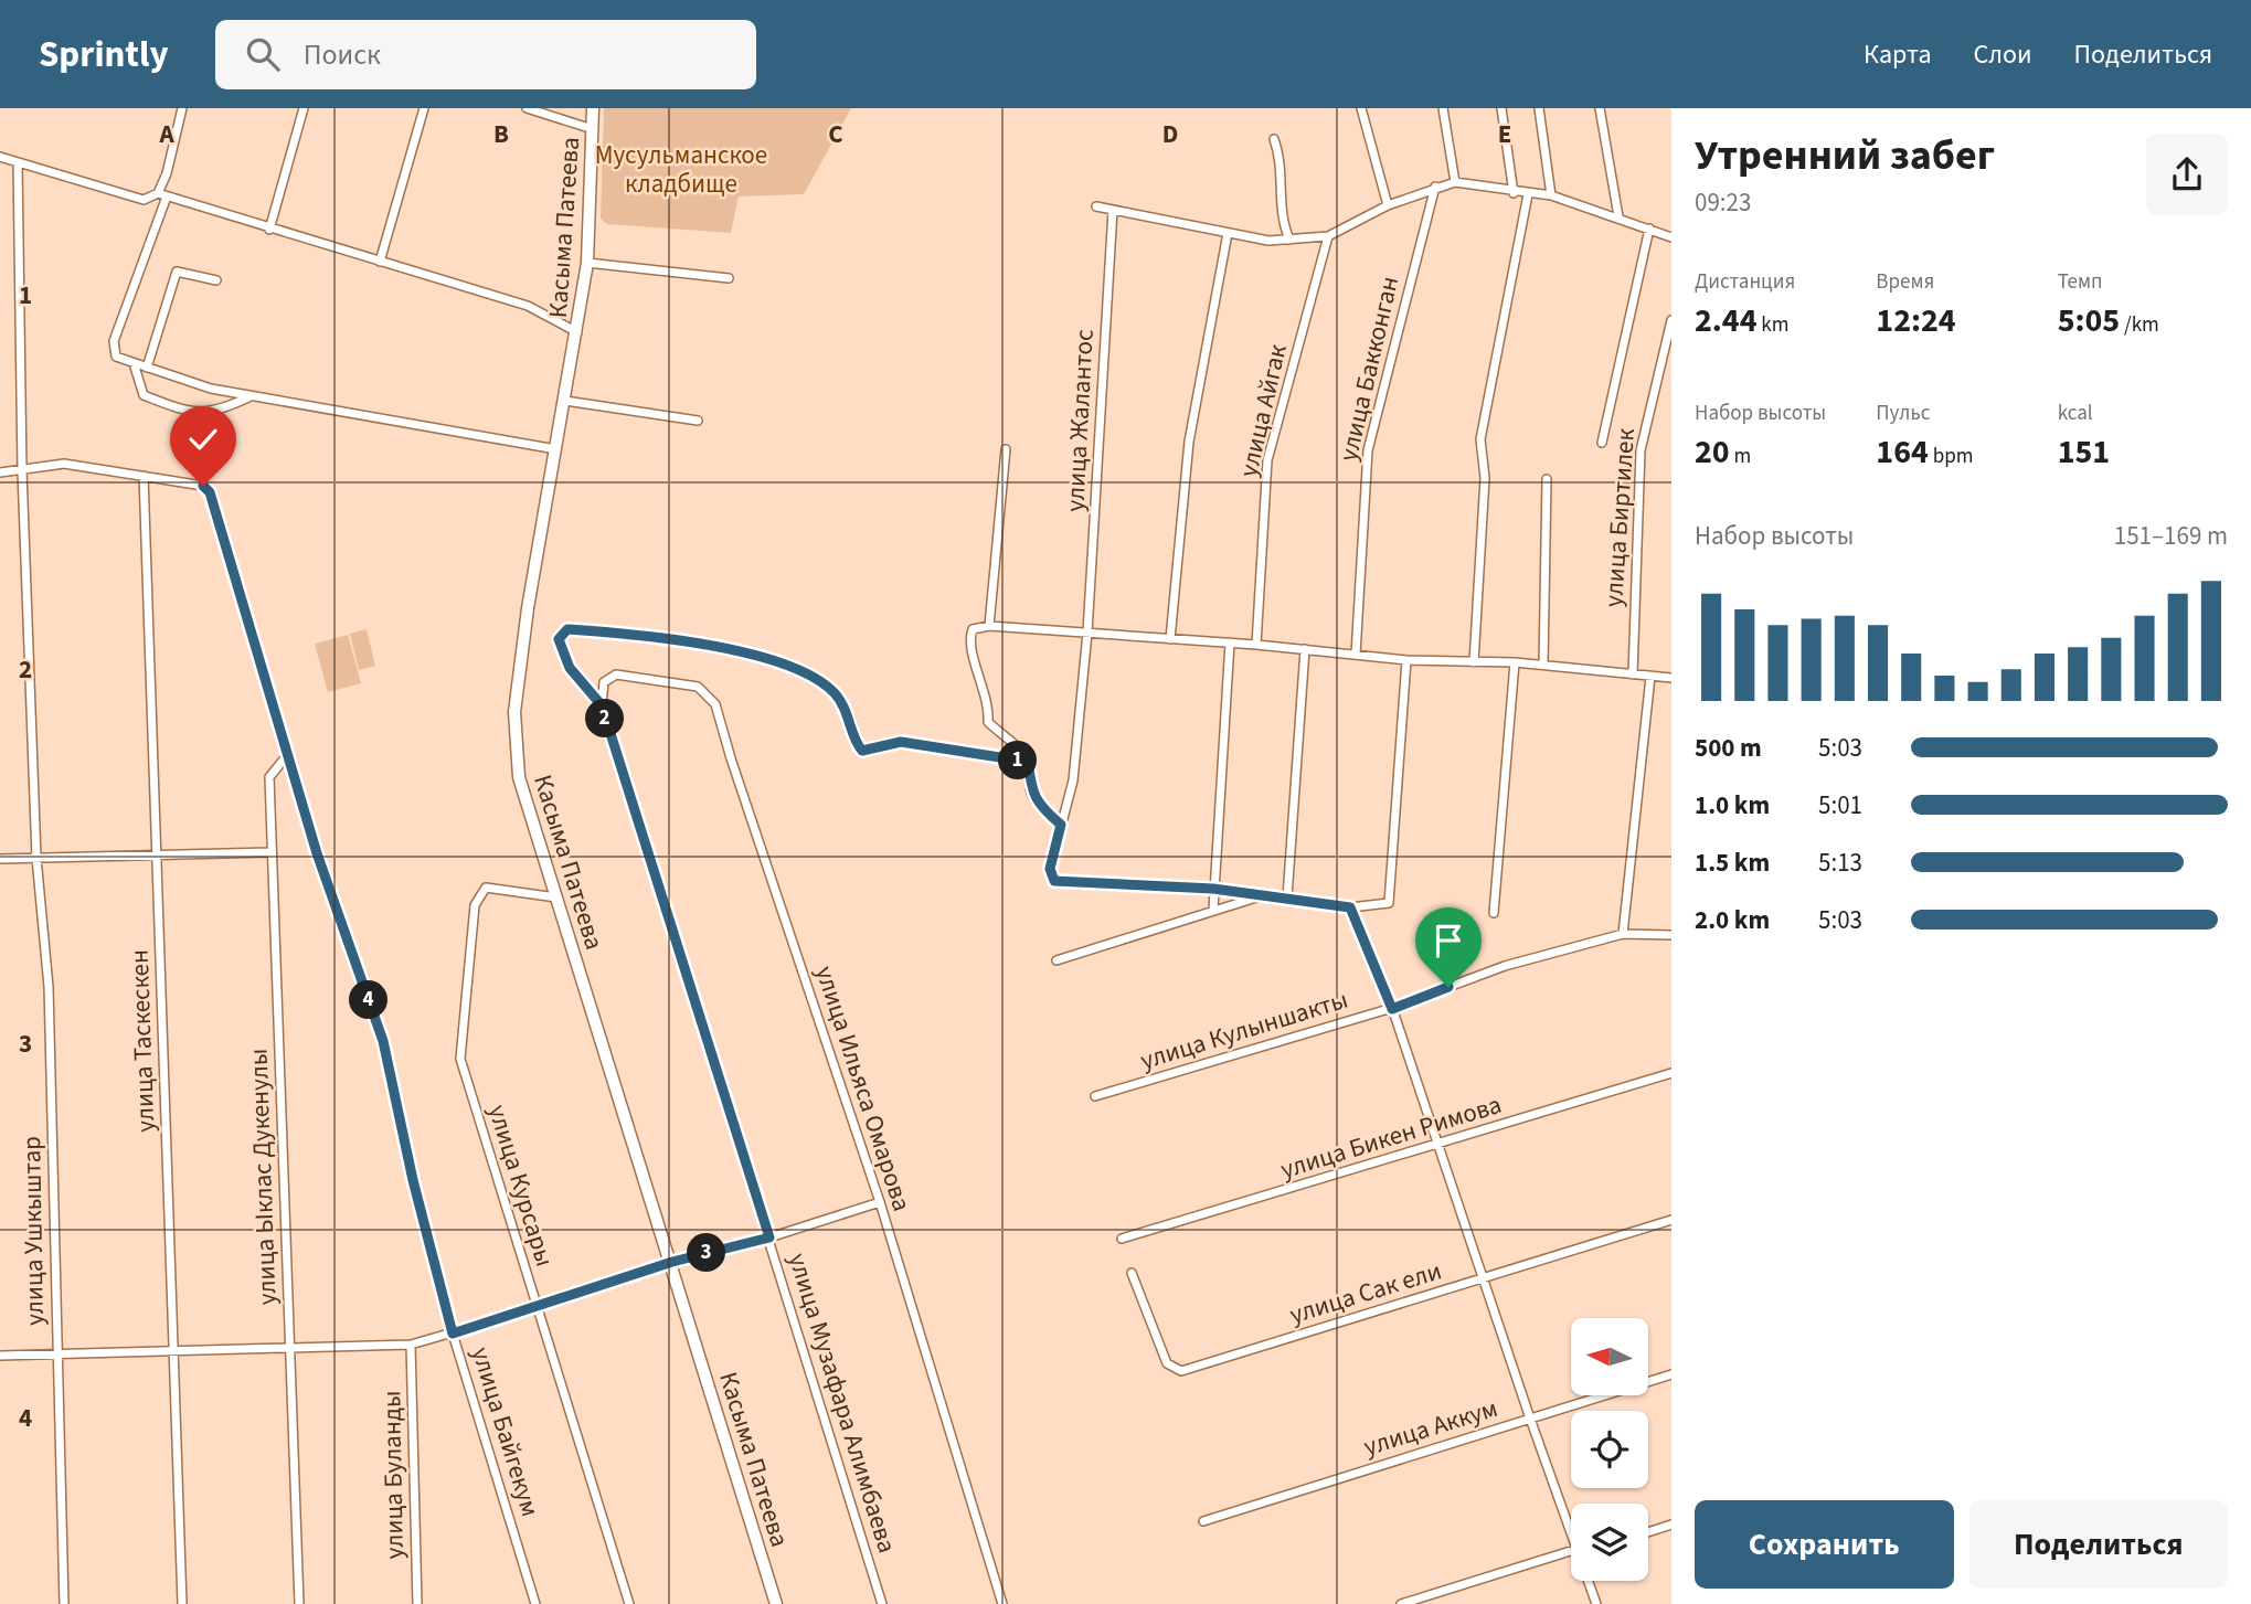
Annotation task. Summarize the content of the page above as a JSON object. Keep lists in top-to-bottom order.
{
  "streets": {
    "main road": ["Касыма Патеева"],
    "street": [
      "улица Бакконган",
      "улица Айгак",
      "улица Жалантос",
      "улица Биртилек",
      "улица Кулыншакты",
      "улица Таскескен",
      "улица Ильяса Омарова",
      "улица Бикен Римова",
      "улица Ыклас Дукенулы",
      "улица Курсары",
      "улица Ушкыштар",
      "улица Сак ели",
      "улица Музафара Алимбаева",
      "улица Аккум",
      "улица Байгекум",
      "улица Буланды"
    ]
  },
  "crossings": [
    ["Касыма Патеева", "улица Курсары"],
    ["улица Таскескен", "улица Байгекум"],
    ["улица Ильяса Омарова", "улица Музафара Алимбаева"],
    ["улица Ыклас Дукенулы", "улица Байгекум"]
  ],
  "parks": ["Мусульманское кладбище"],
  "north": "left",
  "page": {
    "header": "Sprintly",
    "search": "Поиск",
    "nav": ["Карта", "Слои", "Поделиться"],
    "heading": ["Утренний забег", "09:23"],
    "stats": [
      ["Дистанция", "2.44 km"],
      ["Время", "12:24"],
      ["Темп", "5:05 /km"],
      ["Набор высоты", "20 m"],
      ["Пульс", "164 bpm"],
      ["kcal", "151"]
    ],
    "chart": ["Набор высоты", "151–169 m"],
    "pins": [
      "2",
      "1",
      "4",
      "3"
    ],
    "list": [
      {
        "name": "500 m",
        "note": "5:03"
      },
      {
        "name": "1.0 km",
        "note": "5:01"
      },
      {
        "name": "1.5 km",
        "note": "5:13"
      },
      {
        "name": "2.0 km",
        "note": "5:03"
      }
    ],
    "buttons": ["Сохранить", "Поделиться"]
  },
  "grid": {
    "columns": [
      "A",
      "B",
      "C",
      "D",
      "E"
    ],
    "rows": [
      "1",
      "2",
      "3",
      "4"
    ]
  }
}
